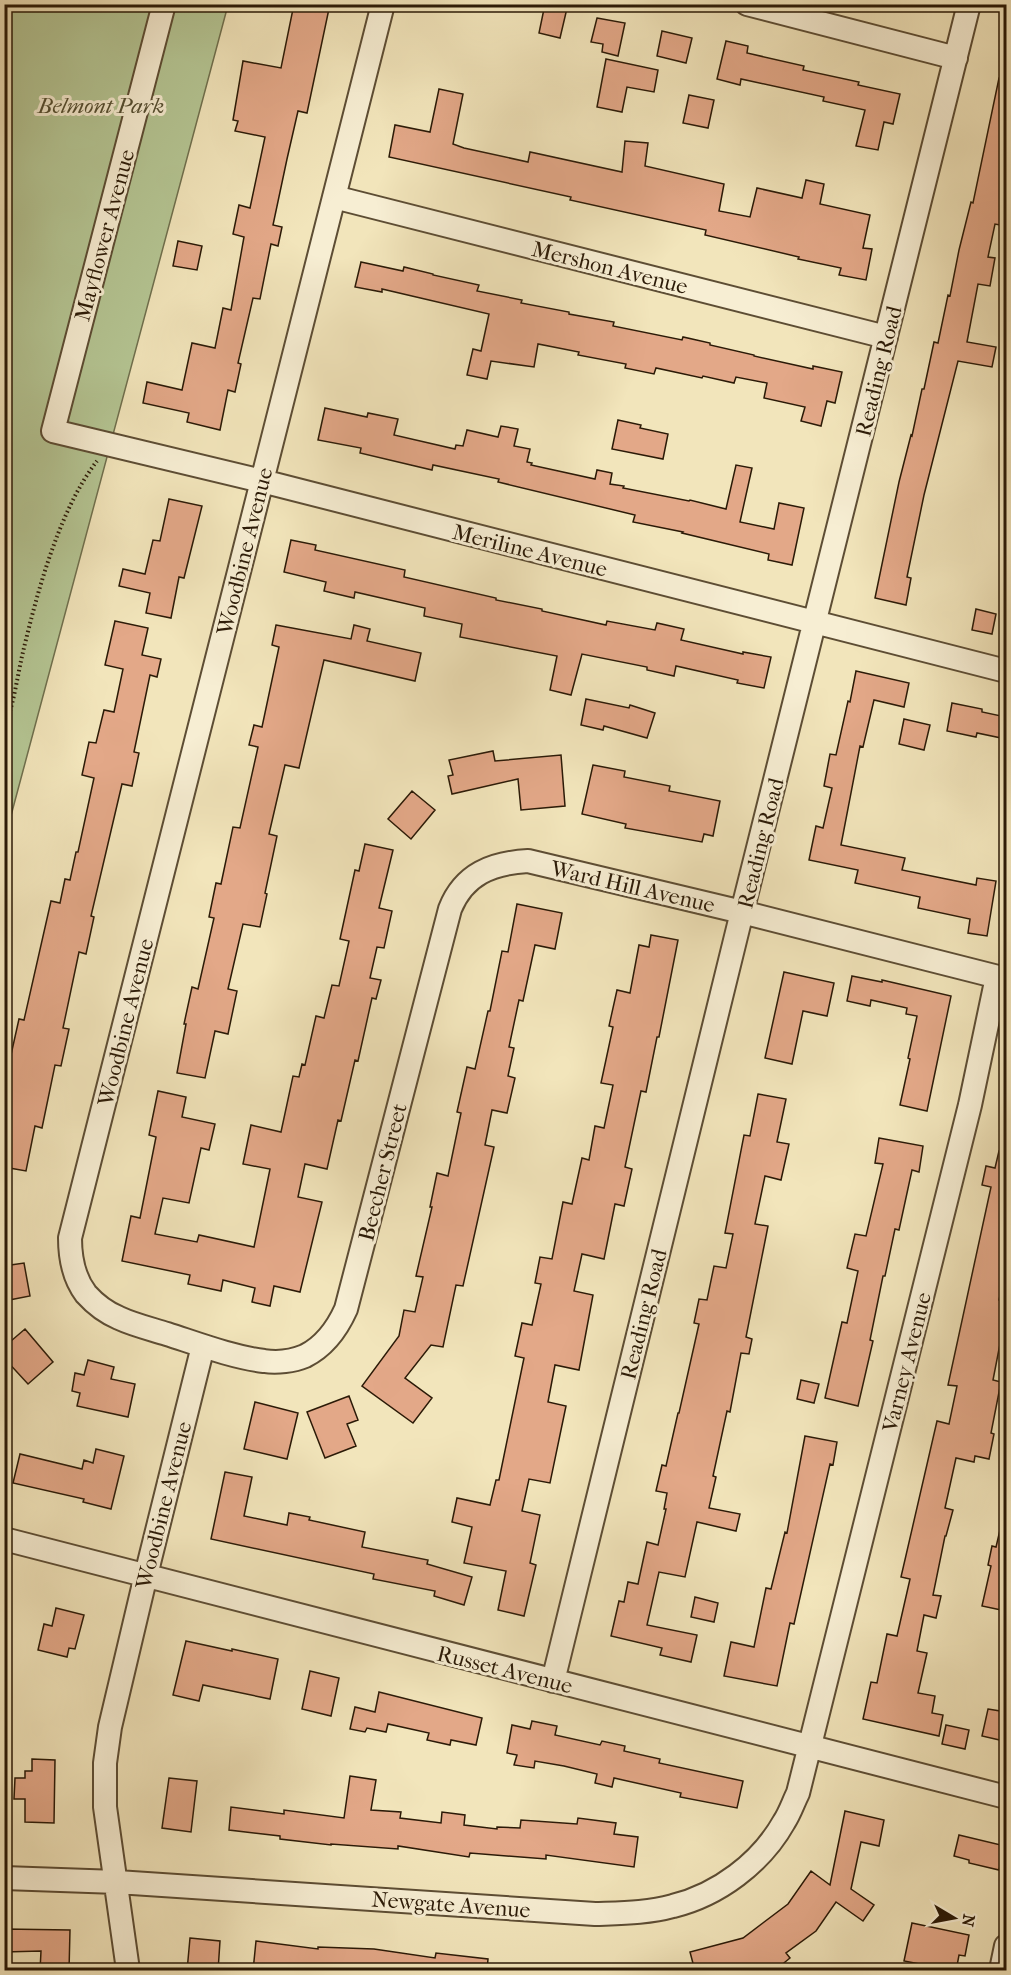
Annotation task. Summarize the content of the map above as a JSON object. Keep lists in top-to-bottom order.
{
  "streets": {
    "street": [
      "Mayflower Avenue",
      "Mershon Avenue",
      "Reading Road",
      "Meriline Avenue",
      "Woodbine Avenue",
      "Ward Hill Avenue",
      "Beecher Street",
      "Varney Avenue",
      "Russet Avenue",
      "Newgate Avenue"
    ]
  },
  "crossings": [
    ["Mayflower Avenue", "Meriline Avenue"],
    ["Mershon Avenue", "Reading Road"],
    ["Mershon Avenue", "Woodbine Avenue"],
    ["Reading Road", "Meriline Avenue"],
    ["Reading Road", "Ward Hill Avenue"],
    ["Reading Road", "Russet Avenue"],
    ["Meriline Avenue", "Woodbine Avenue"],
    ["Woodbine Avenue", "Beecher Street"],
    ["Woodbine Avenue", "Russet Avenue"],
    ["Woodbine Avenue", "Newgate Avenue"],
    ["Ward Hill Avenue", "Beecher Street"],
    ["Ward Hill Avenue", "Varney Avenue"],
    ["Varney Avenue", "Russet Avenue"],
    ["Varney Avenue", "Newgate Avenue"],
    ["Russet Avenue", "Newgate Avenue"]
  ],
  "parks": ["Belmont Park"],
  "north": "right"
}
